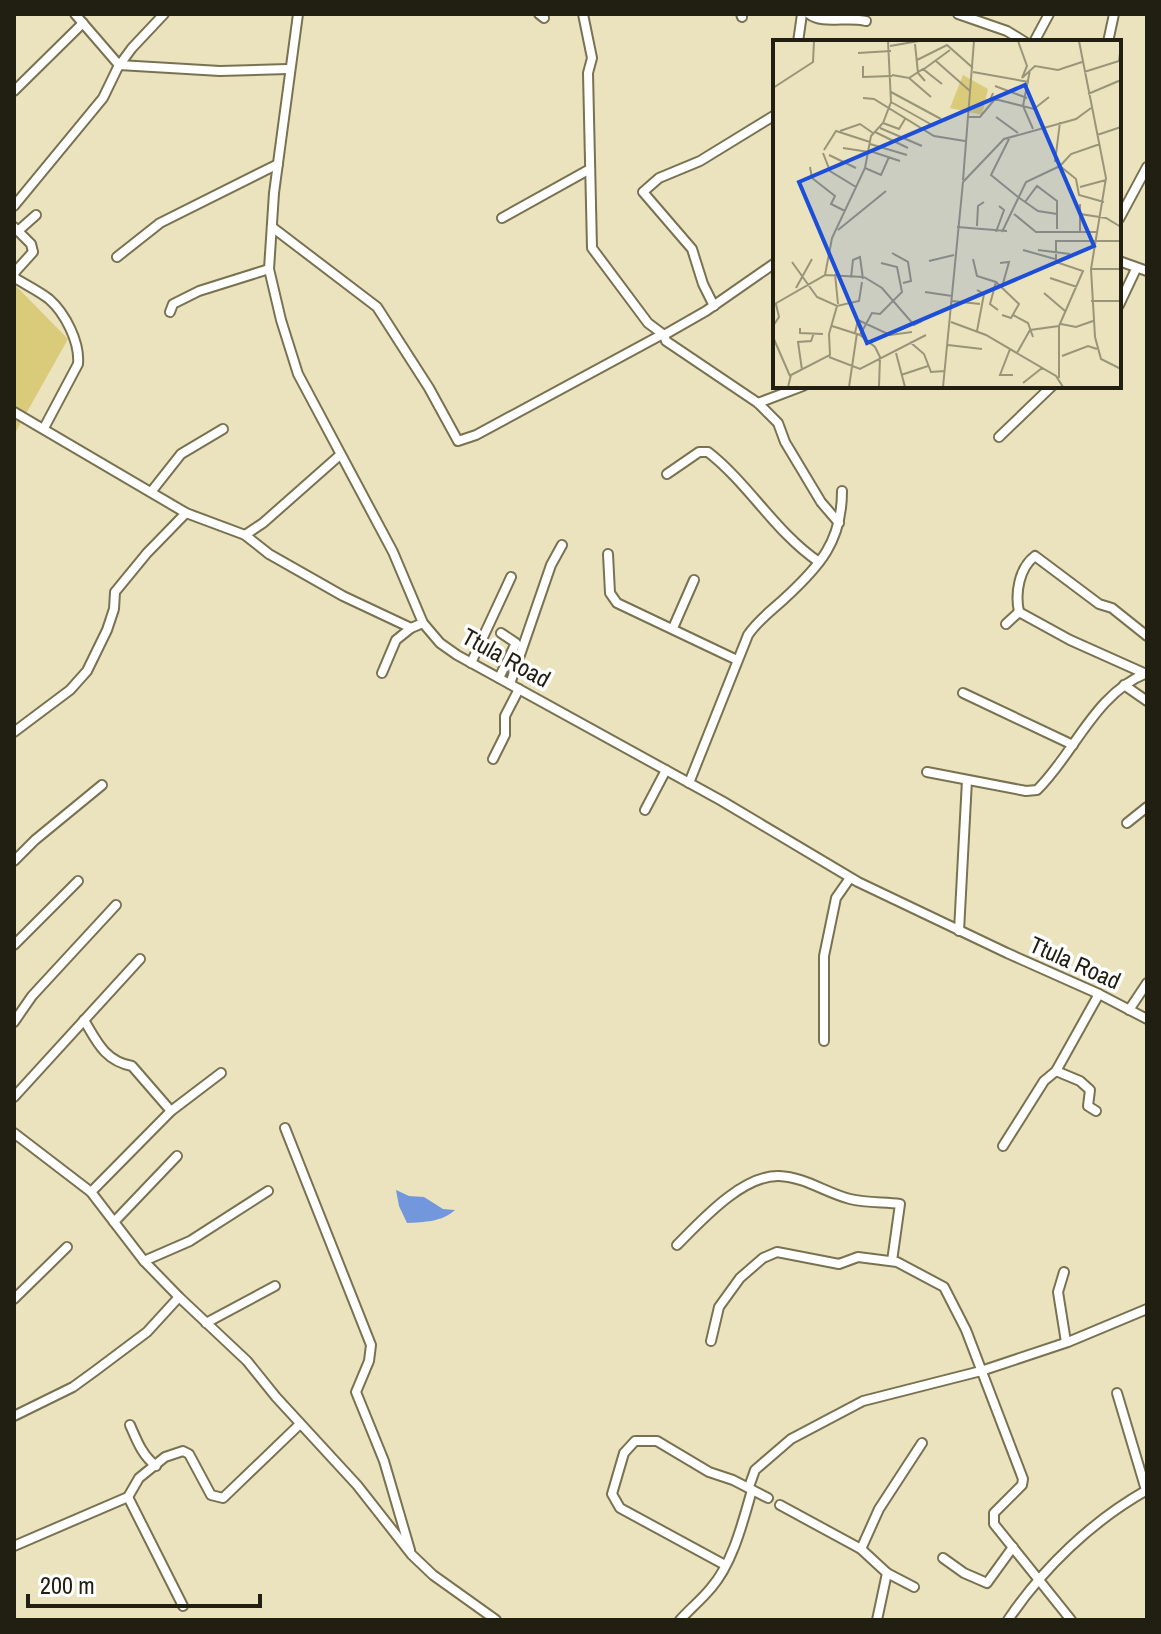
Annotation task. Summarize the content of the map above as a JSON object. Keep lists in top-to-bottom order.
{
  "streets": {
    "street": ["Ttula Road"]
  },
  "scale_bar": "200 m"
}
